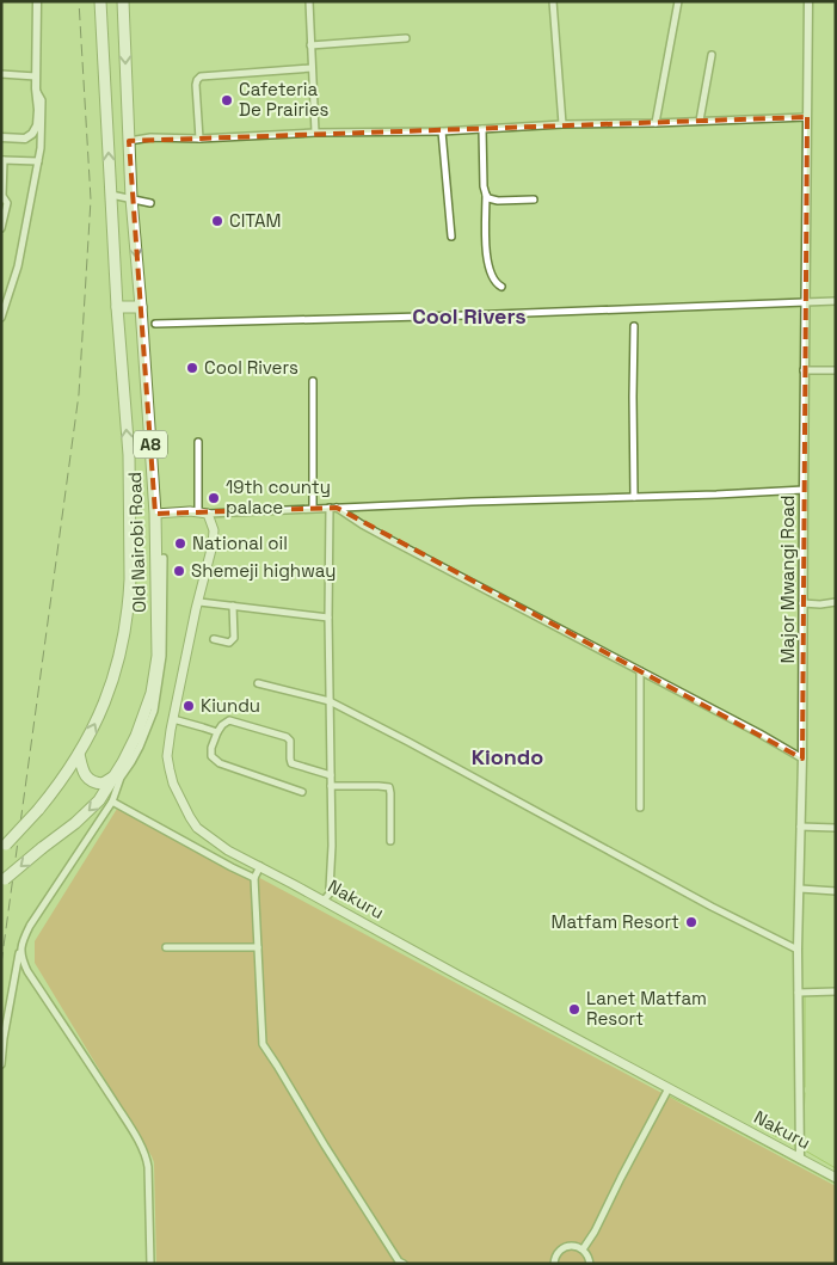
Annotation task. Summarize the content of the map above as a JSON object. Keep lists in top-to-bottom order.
{
  "streets": {
    "highway": ["A8", "Old Nairobi Road"],
    "main road": ["Nakuru"],
    "street": ["Major Mwangi Road"]
  },
  "crossings": [
    ["Major Mwangi Road", "Nakuru"]
  ],
  "districts": ["Cool Rivers", "Kiondo"],
  "places": [
    "Cafeteria De Prairies",
    "CITAM",
    "Cool Rivers",
    "19th county palace",
    "National oil",
    "Shemeji highway",
    "Kiundu",
    "Matfam Resort",
    "Lanet Matfam Resort"
  ]
}
